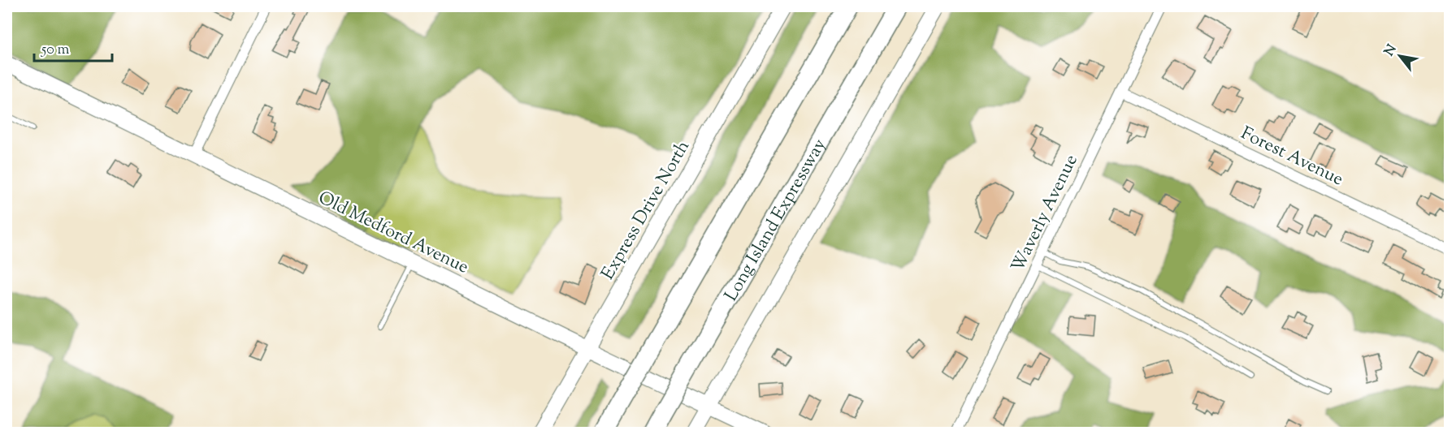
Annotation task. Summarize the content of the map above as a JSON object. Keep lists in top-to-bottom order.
{
  "streets": {
    "highway": ["Long Island Expressway"],
    "main road": ["Express Drive North", "Old Medford Avenue"],
    "street": ["Forest Avenue", "Waverly Avenue"]
  },
  "crossings": [
    ["Forest Avenue", "Waverly Avenue"],
    ["Express Drive North", "Old Medford Avenue"]
  ],
  "scale_bar": "50 m",
  "north": "top left"
}
